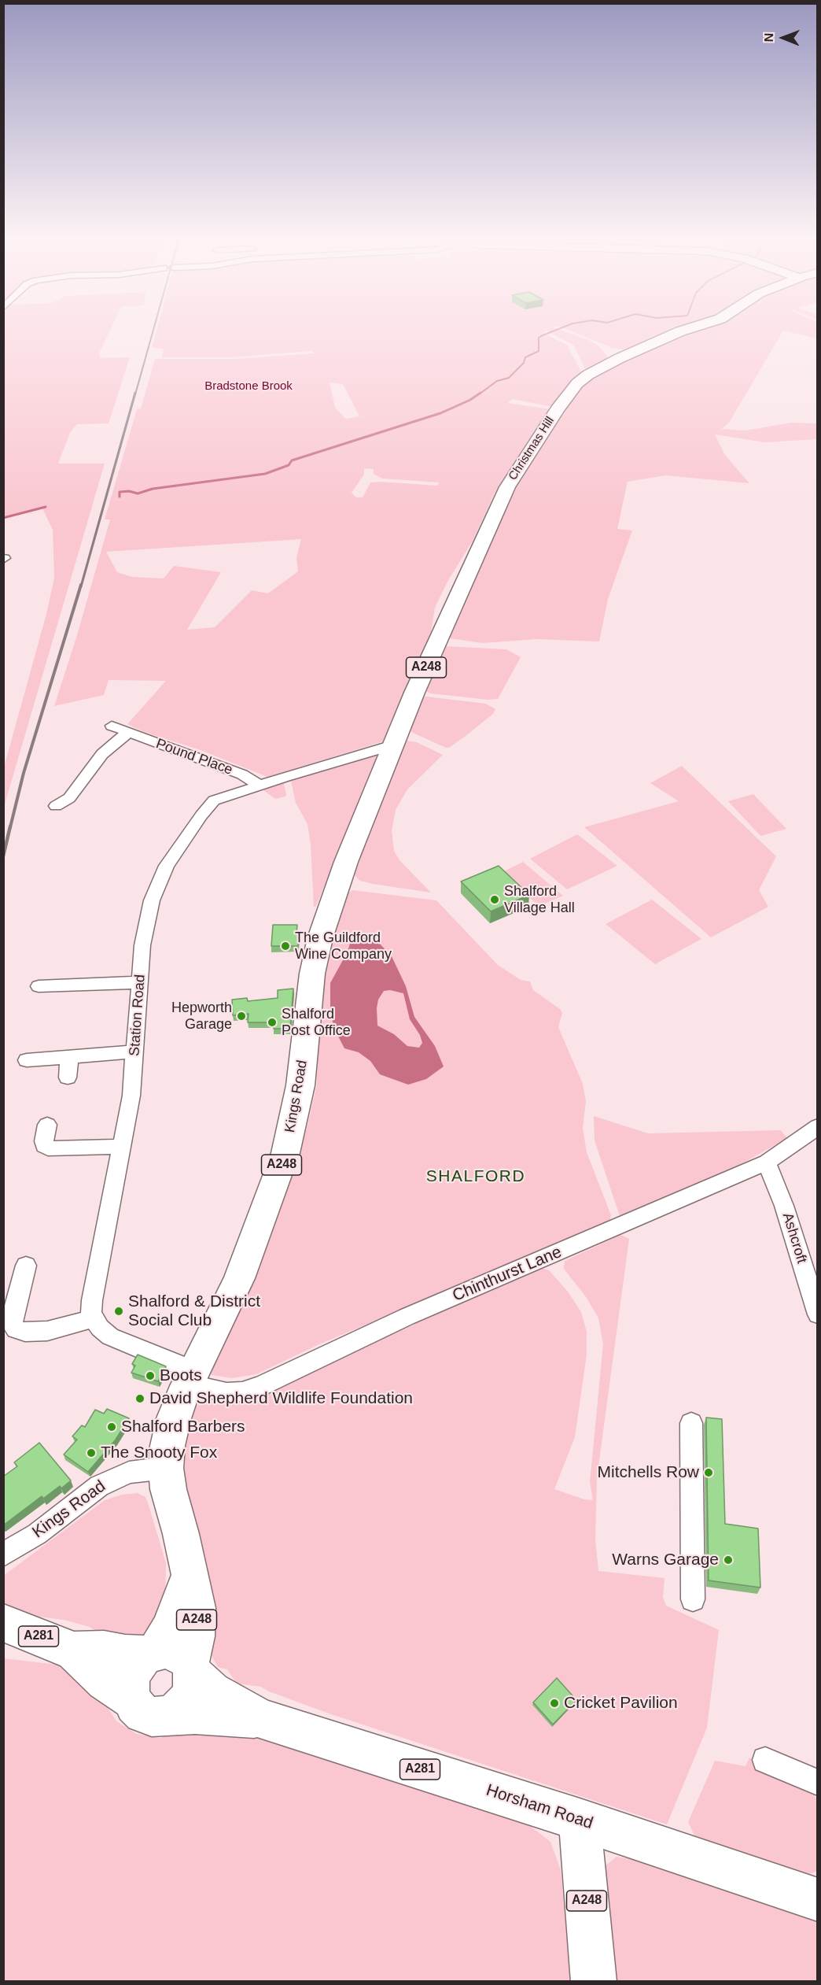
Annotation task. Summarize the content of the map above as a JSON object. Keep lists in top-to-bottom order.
{
  "streets": {
    "main road": [
      "Christmas Hill",
      "A248",
      "Kings Road",
      "A281",
      "Horsham Road"
    ],
    "street": [
      "Pound Place",
      "Station Road",
      "Ashcroft",
      "Chinthurst Lane"
    ]
  },
  "crossings": [
    ["Christmas Hill", "Station Road"],
    ["Christmas Hill", "Kings Road"],
    ["A248", "Horsham Road"],
    ["Pound Place", "Station Road"],
    ["Station Road", "Kings Road"],
    ["Kings Road", "Chinthurst Lane"],
    ["Kings Road", "A281"],
    ["Kings Road", "Horsham Road"],
    ["Ashcroft", "Chinthurst Lane"],
    ["A281", "Horsham Road"]
  ],
  "districts": ["SHALFORD"],
  "parks": ["Bradstone Brook"],
  "places": [
    "Shalford Village Hall",
    "The Guildford Wine Company",
    "Hepworth Garage",
    "Shalford Post Office",
    "Shalford & District Social Club",
    "Boots",
    "David Shepherd Wildlife Foundation",
    "Shalford Barbers",
    "The Snooty Fox",
    "Mitchells Row",
    "Warns Garage",
    "Cricket Pavilion"
  ],
  "north": "left"
}
